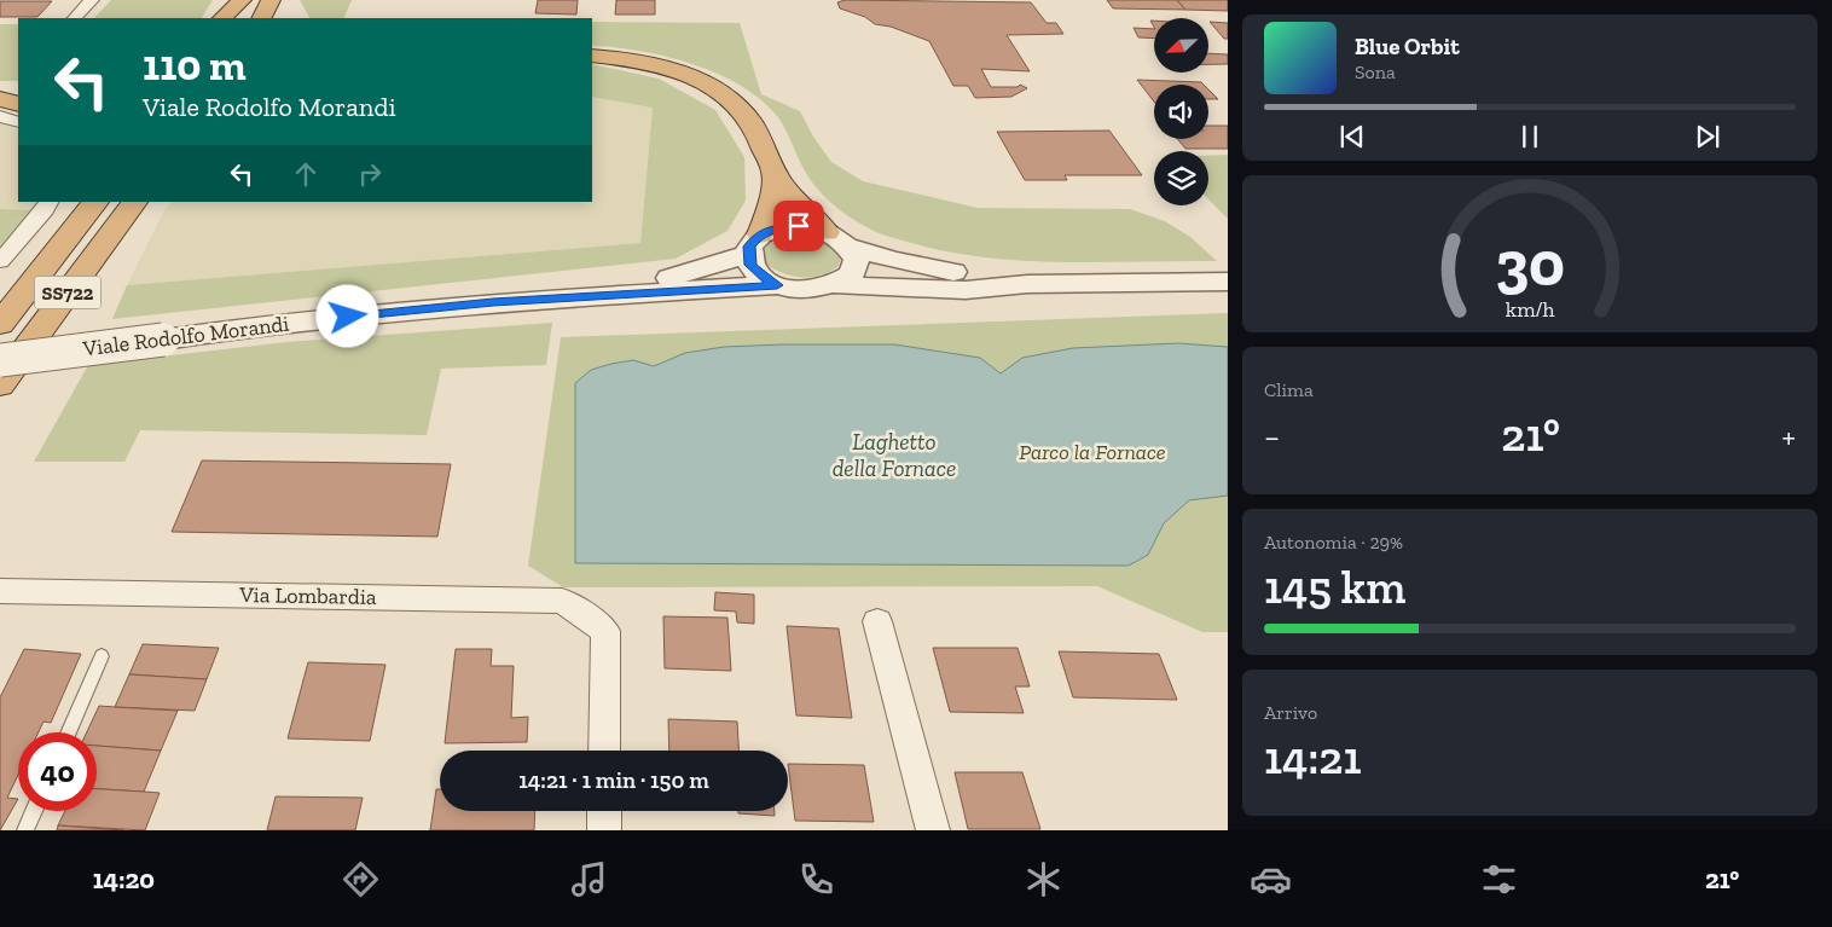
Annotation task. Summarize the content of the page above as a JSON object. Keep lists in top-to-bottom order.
{
  "streets": {
    "highway": ["SS722"],
    "street": ["Viale Rodolfo Morandi", "Via Lombardia"]
  },
  "water": ["Laghetto della Fornace"],
  "parks": ["Parco la Fornace"],
  "north": "bottom left",
  "page": {
    "turn": ["110 m", "Viale Rodolfo Morandi"],
    "song": ["Blue Orbit", "Sona"],
    "tile": [
      "Clima",
      ["Autonomia · 29%", "145 km"],
      ["Arrivo", "14:21"]
    ],
    "heat": ["−", "21°", "+"],
    "limit": "40",
    "trip": "14:21 · 1 min · 150 m",
    "tabs": ["14:20", "21°"],
    "gauge": ["30", "km/h"]
  }
}
